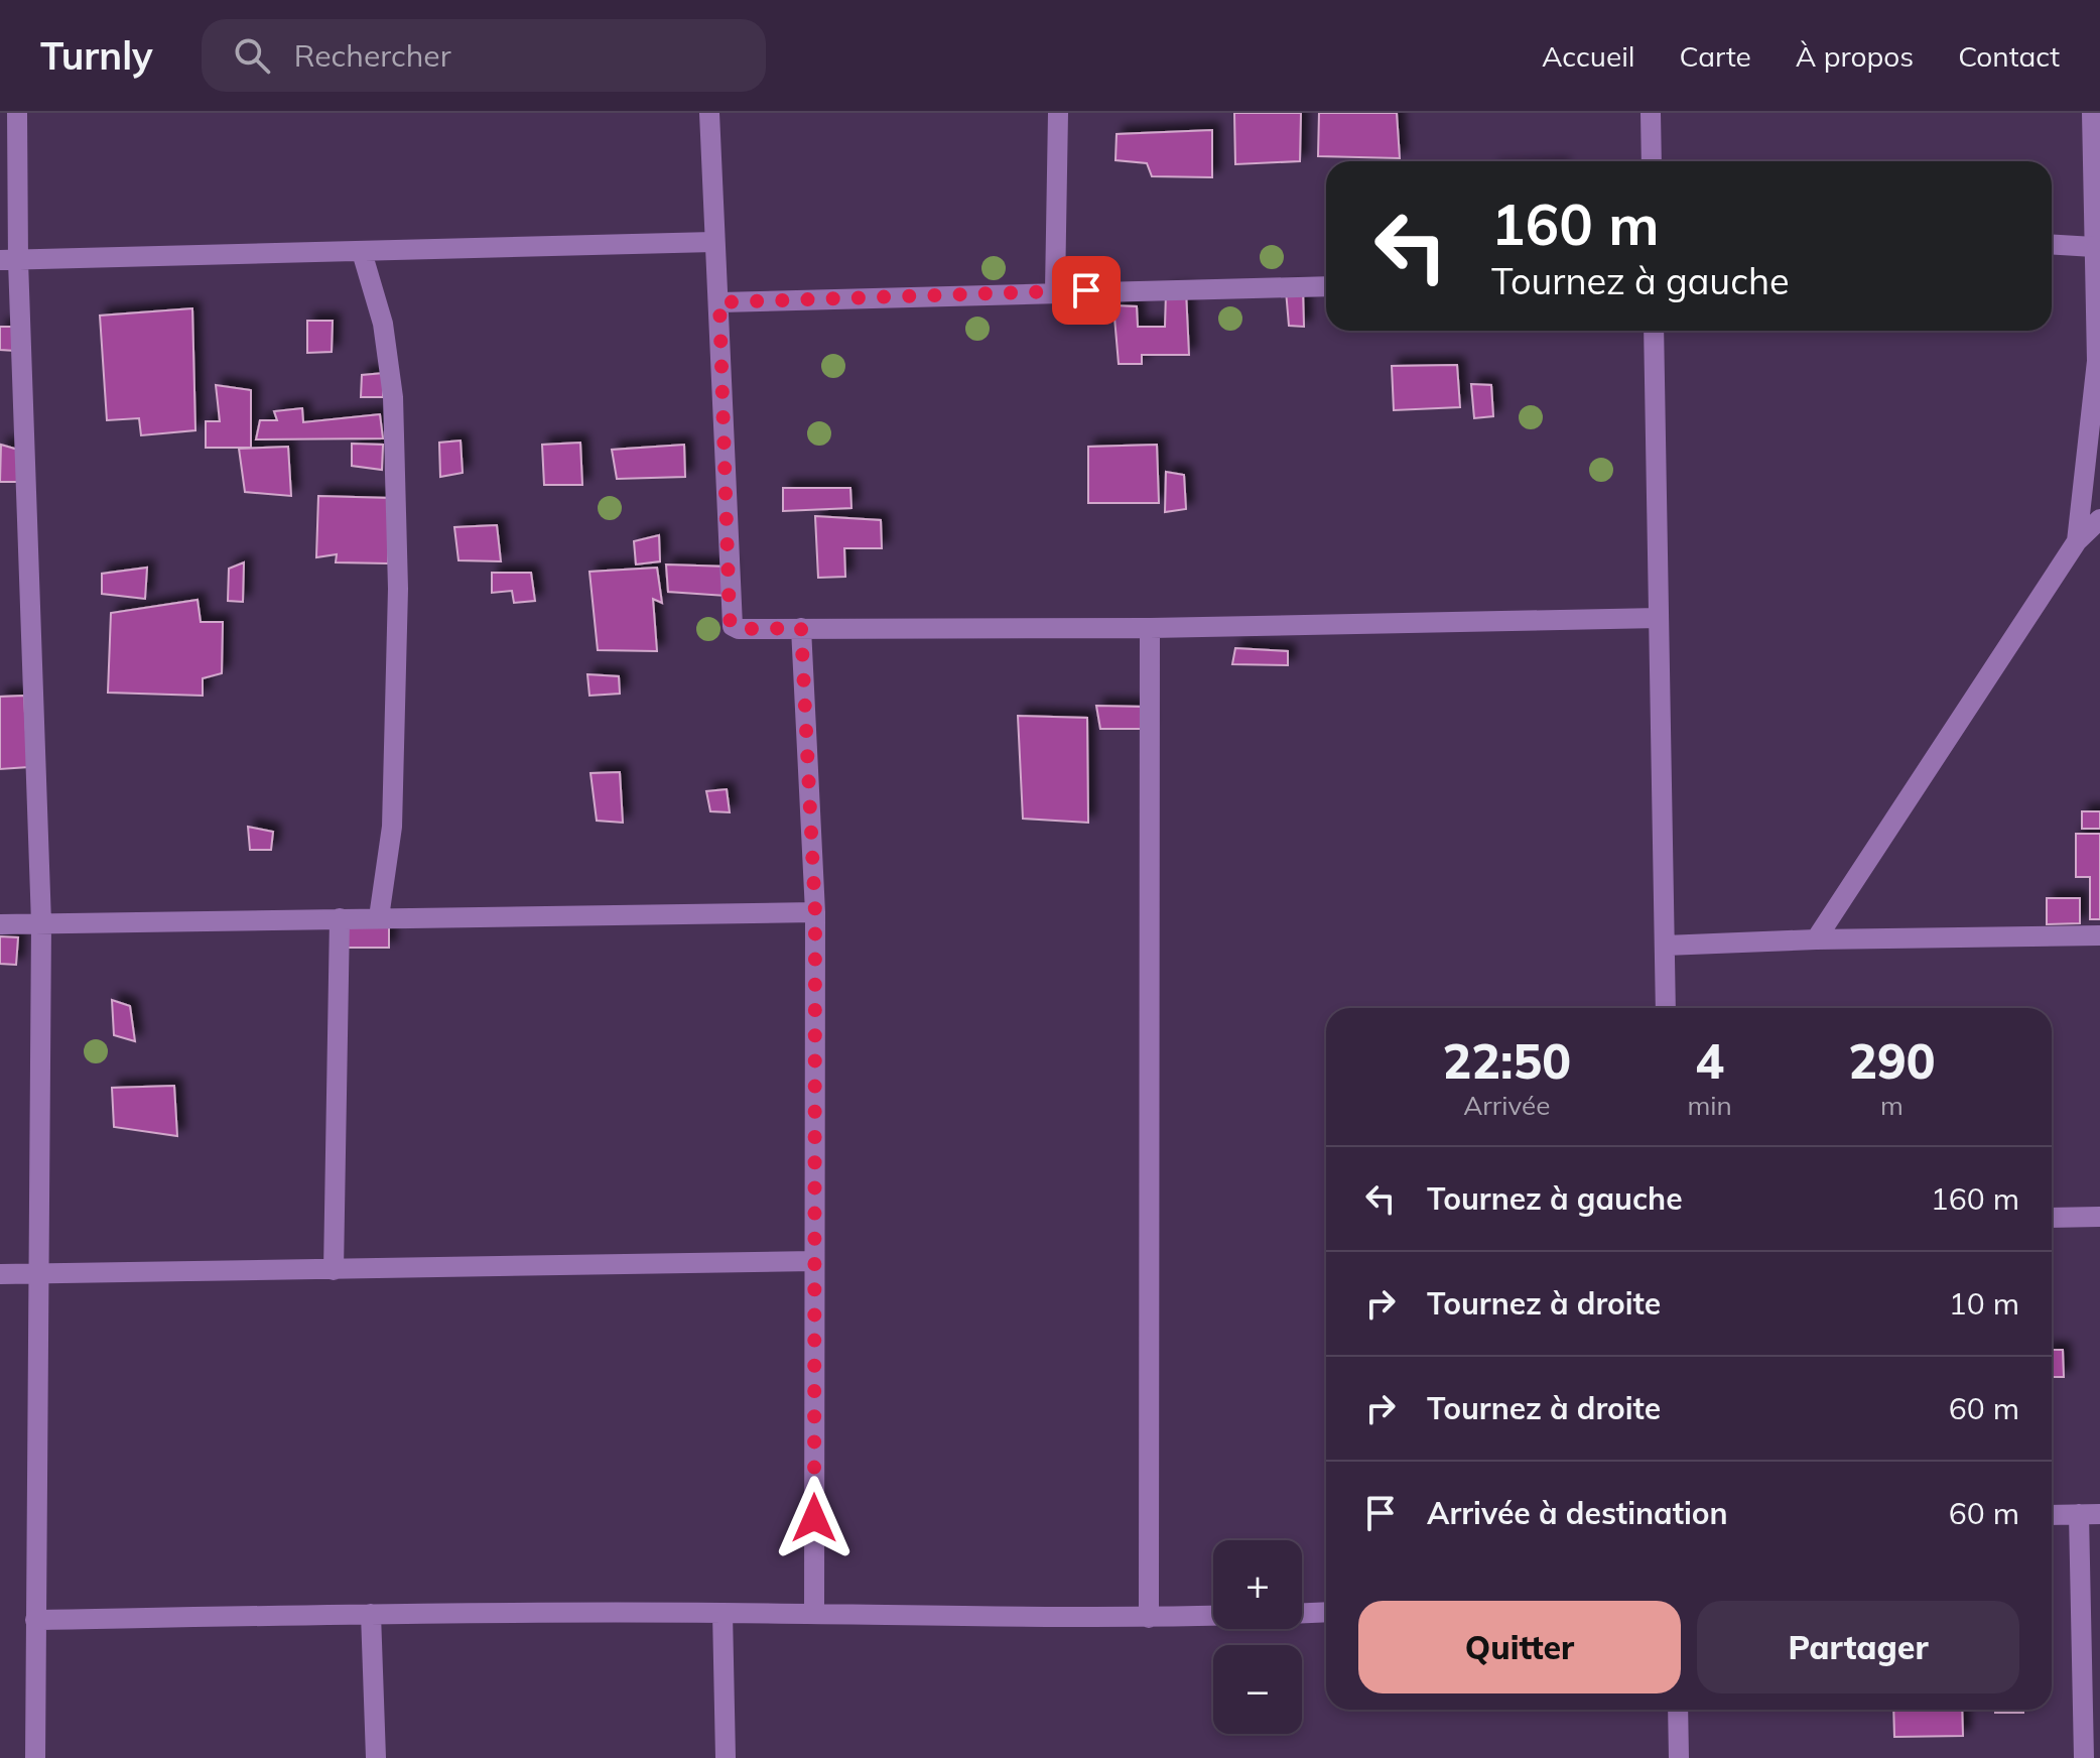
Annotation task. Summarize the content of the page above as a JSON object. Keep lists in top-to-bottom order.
{
  "page": {
    "header": "Turnly",
    "search": "Rechercher",
    "nav": [
      "Accueil",
      "Carte",
      "À propos",
      "Contact"
    ],
    "turn": ["160 m", "Tournez à gauche"],
    "eta": [
      "22:50",
      "Arrivée",
      "4",
      "min",
      "290",
      "m"
    ],
    "list": [
      {
        "name": "Tournez à gauche",
        "value": "160 m"
      },
      {
        "name": "Tournez à droite",
        "value": "10 m"
      },
      {
        "name": "Tournez à droite",
        "value": "60 m"
      },
      {
        "name": "Arrivée à destination",
        "value": "60 m"
      }
    ],
    "map_buttons": ["+", "−"],
    "buttons": ["Quitter", "Partager"]
  }
}
